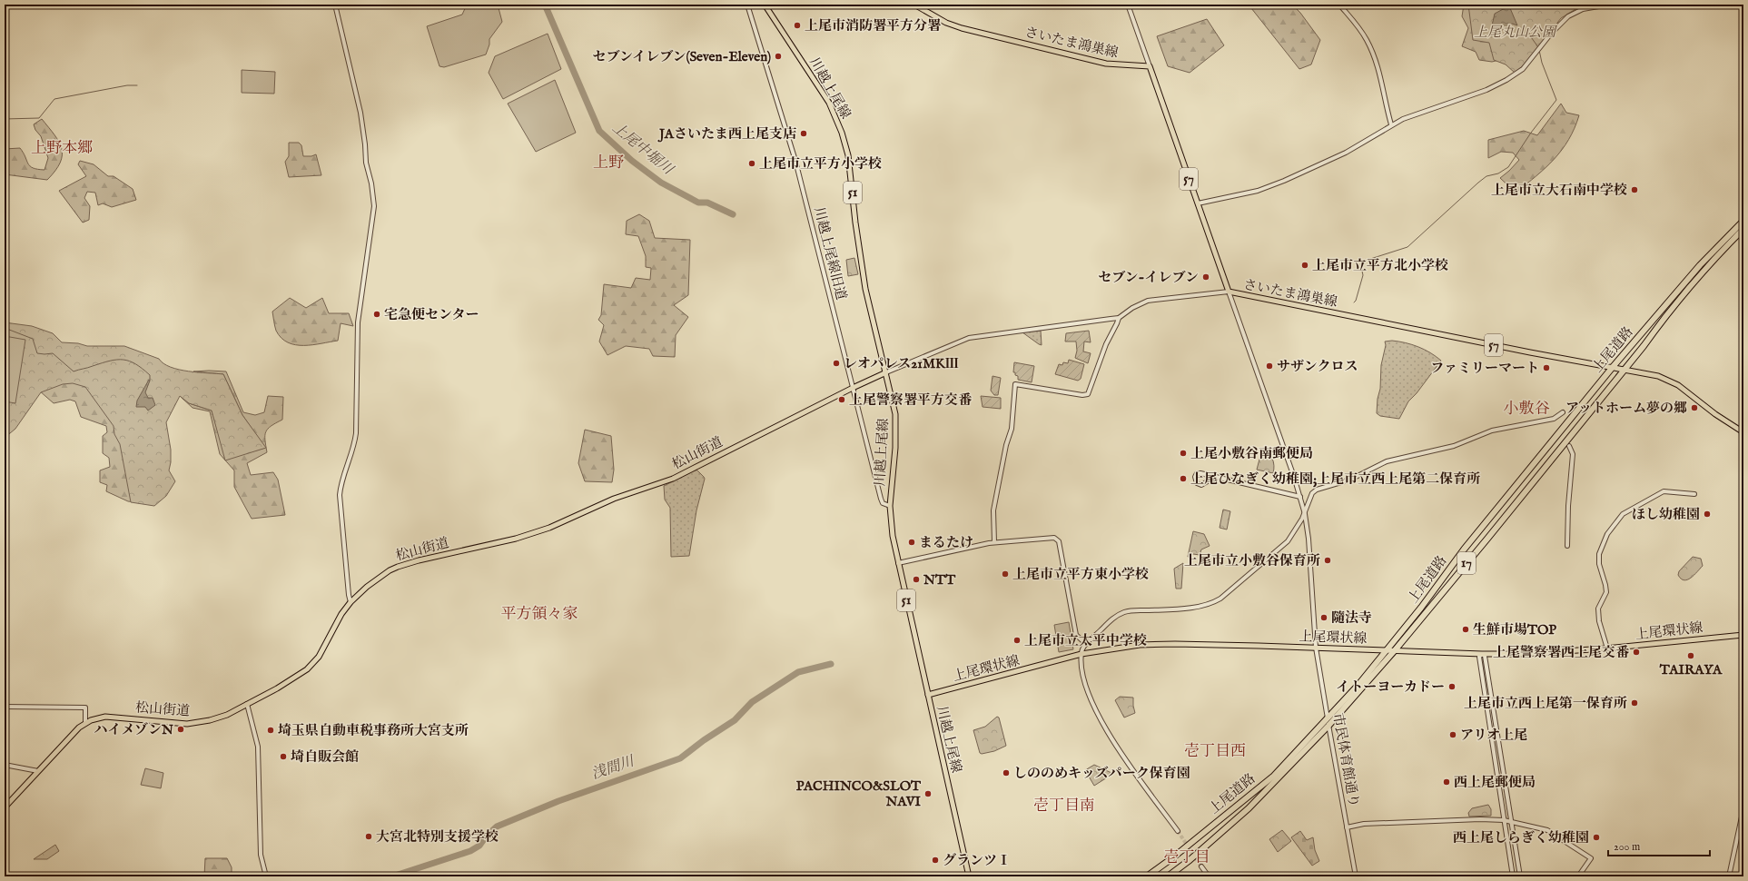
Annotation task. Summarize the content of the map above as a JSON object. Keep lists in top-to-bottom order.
{
  "streets": {
    "highway": ["上尾道路", "17"],
    "main road": [
      "さいたま鴻巣線",
      "川越上尾線",
      "57",
      "51",
      "松山街道",
      "上尾環状線"
    ],
    "street": ["川越上尾線旧道", "市民体育館通り"]
  },
  "crossings": [
    ["さいたま鴻巣線", "上尾道路"],
    ["さいたま鴻巣線", "市民体育館通り"],
    ["川越上尾線", "川越上尾線旧道"],
    ["川越上尾線", "松山街道"],
    ["川越上尾線", "上尾環状線"],
    ["川越上尾線旧道", "松山街道"],
    ["上尾道路", "上尾環状線"],
    ["上尾道路", "市民体育館通り"],
    ["上尾環状線", "市民体育館通り"]
  ],
  "districts": [
    "上野本郷",
    "上野",
    "小敷谷",
    "平方領々家",
    "壱丁目西",
    "壱丁目南",
    "壱丁目"
  ],
  "water": ["上尾中堀川", "浅間川"],
  "parks": ["上尾丸山公園"],
  "places": [
    "上尾市消防署平方分署",
    "セブンイレブン(Seven-Eleven)",
    "JAさいたま西上尾支店",
    "上尾市立平方小学校",
    "上尾市立大石南中学校",
    "上尾市立平方北小学校",
    "セブン-イレブン",
    "宅急便センター",
    "レオパレス21MKⅢ",
    "サザンクロス",
    "ファミリーマート",
    "上尾警察署平方交番",
    "アットホーム夢の郷",
    "上尾小敷谷南郵便局",
    "上尾ひなぎく幼稚園;上尾市立西上尾第二保育所",
    "ほし幼稚園",
    "まるたけ",
    "上尾市立小敷谷保育所",
    "上尾市立平方東小学校",
    "NTT",
    "隨法寺",
    "生鮮市場TOP",
    "上尾市立太平中学校",
    "上尾警察署西上尾交番",
    "TAIRAYA",
    "イトーヨーカドー",
    "上尾市立西上尾第一保育所",
    "ハイメゾンN",
    "埼玉県自動車税事務所大宮支所",
    "アリオ上尾",
    "埼自販会館",
    "しののめキッズパーク保育園",
    "西上尾郵便局",
    "PACHINCO&SLOT NAVI",
    "大宮北特別支援学校",
    "西上尾しらぎく幼稚園",
    "グランツⅠ"
  ],
  "scale_bar": "200 m"
}
